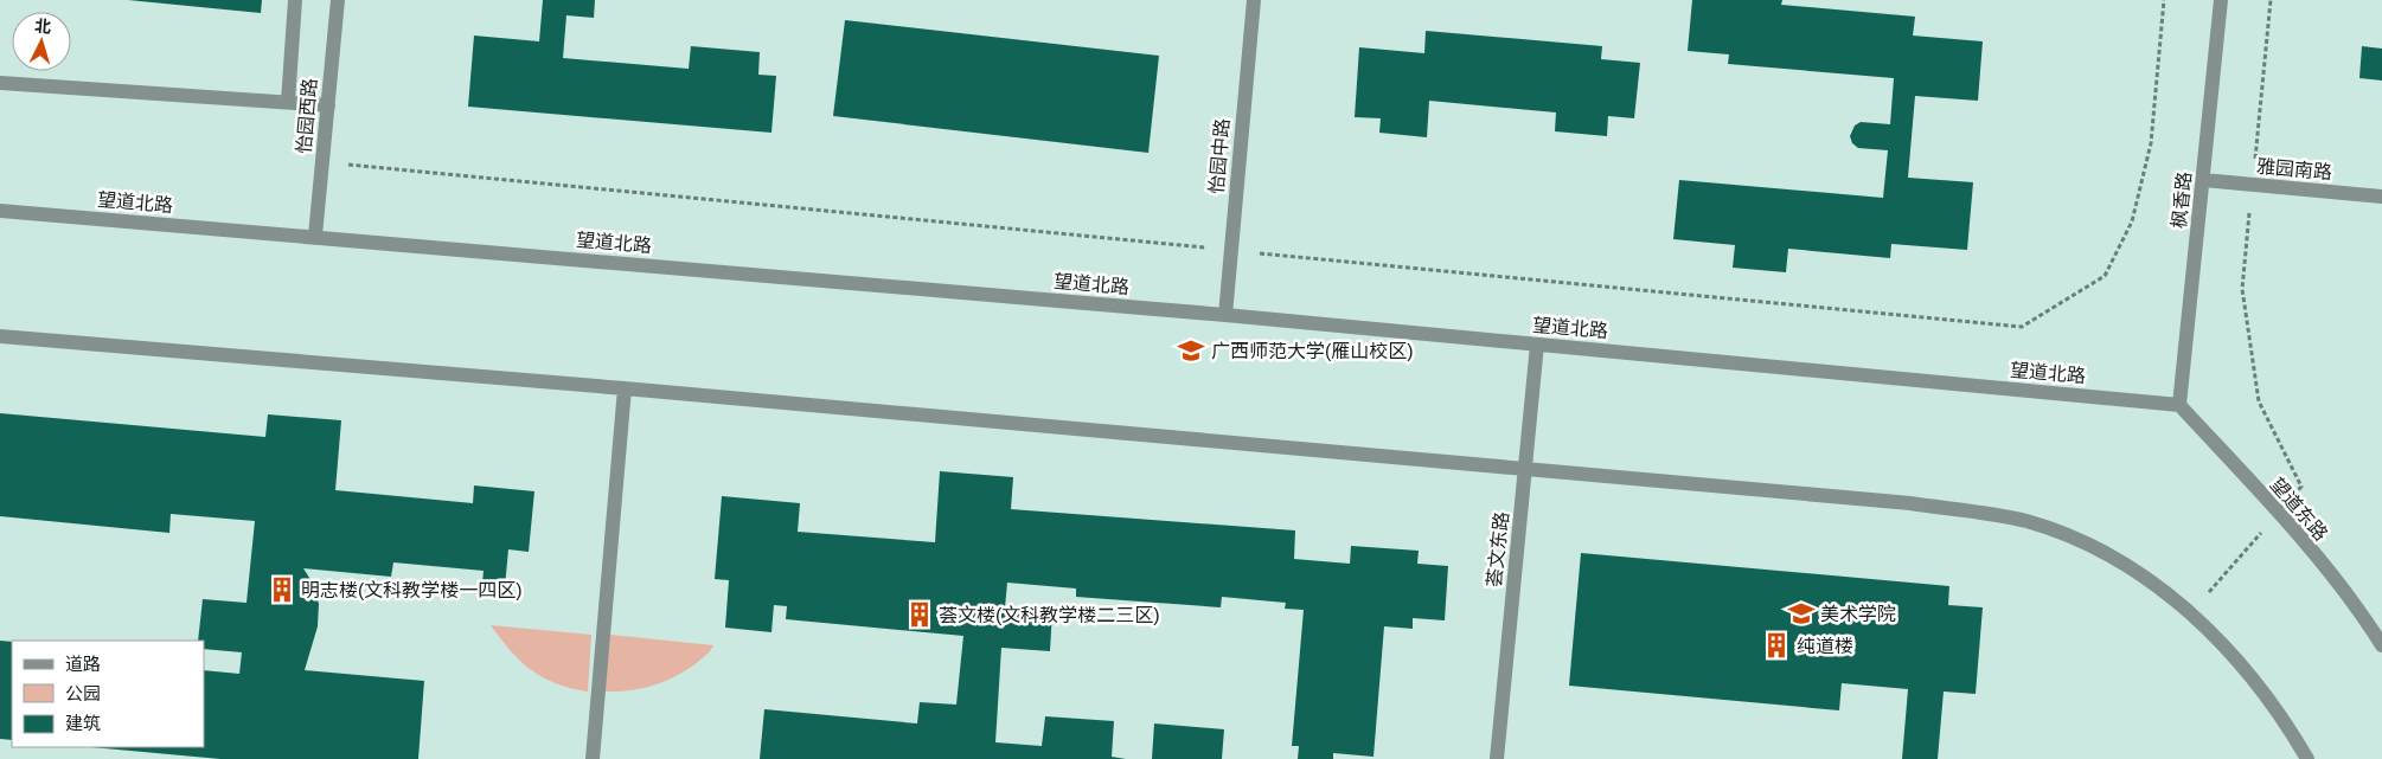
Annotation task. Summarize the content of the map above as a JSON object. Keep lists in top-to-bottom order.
{
  "streets": {
    "street": [
      "怡园西路",
      "怡园中路",
      "雅园南路",
      "枫香路",
      "望道北路",
      "望道东路",
      "荟文东路"
    ]
  },
  "crossings": [
    ["怡园西路", "望道北路"],
    ["怡园中路", "望道北路"],
    ["雅园南路", "枫香路"],
    ["枫香路", "望道北路"],
    ["枫香路", "望道东路"],
    ["望道北路", "望道东路"],
    ["望道北路", "荟文东路"]
  ],
  "places": {
    "school or university": ["广西师范大学(雁山校区)", "美术学院"],
    "building": ["明志楼(文科教学楼一四区)", "荟文楼(文科教学楼二三区)", "纯道楼"]
  },
  "legend": ["道路", "公园", "建筑"],
  "north": "top"
}
